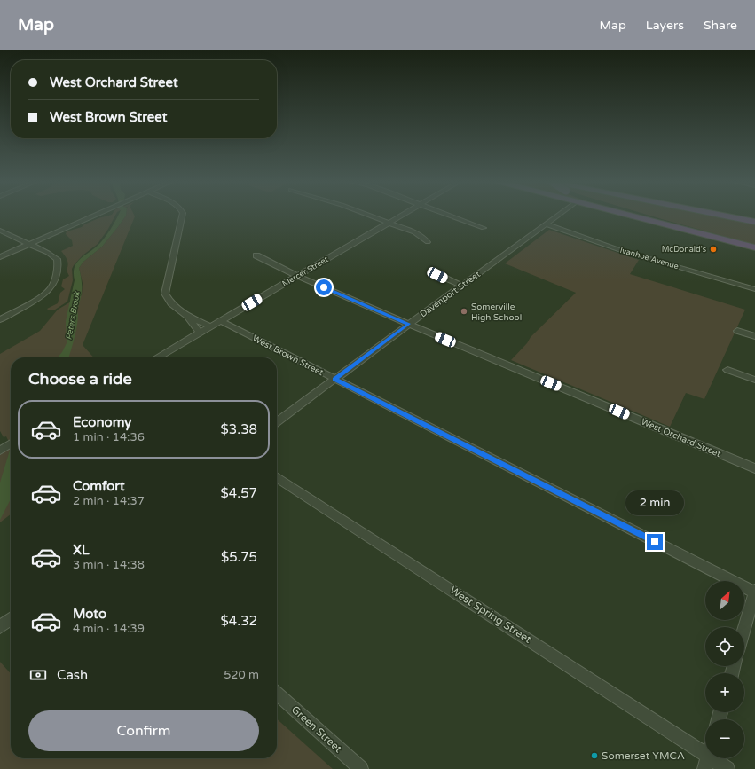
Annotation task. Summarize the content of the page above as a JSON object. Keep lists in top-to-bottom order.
{
  "streets": {
    "street": [
      "Ivanhoe Avenue",
      "Mercer Street",
      "Davenport Street",
      "West Brown Street",
      "West Orchard Street",
      "West Spring Street",
      "Green Street"
    ]
  },
  "crossings": [
    ["Ivanhoe Avenue", "Davenport Street"],
    ["Mercer Street", "West Brown Street"],
    ["Mercer Street", "West Orchard Street"],
    ["Davenport Street", "West Brown Street"],
    ["Davenport Street", "West Orchard Street"]
  ],
  "water": ["Peters Brook"],
  "places": ["McDonald's", "Somerville High School", "Somerset YMCA"],
  "north": "top right",
  "page": {
    "header": "Map",
    "nav": ["Map", "Layers", "Share"],
    "banner": ["West Orchard Street", "West Brown Street"],
    "heading": "Choose a ride",
    "list": [
      {
        "name": "Economy",
        "note": "1 min · 14:36",
        "value": "$3.38"
      },
      {
        "name": "Comfort",
        "note": "2 min · 14:37",
        "value": "$4.57"
      },
      {
        "name": "XL",
        "note": "3 min · 14:38",
        "value": "$5.75"
      },
      {
        "name": "Moto",
        "note": "4 min · 14:39",
        "value": "$4.32"
      }
    ],
    "bubble": "2 min",
    "map_buttons": ["+", "−"],
    "pay": ["Cash", "520 m"],
    "buttons": "Confirm"
  }
}
